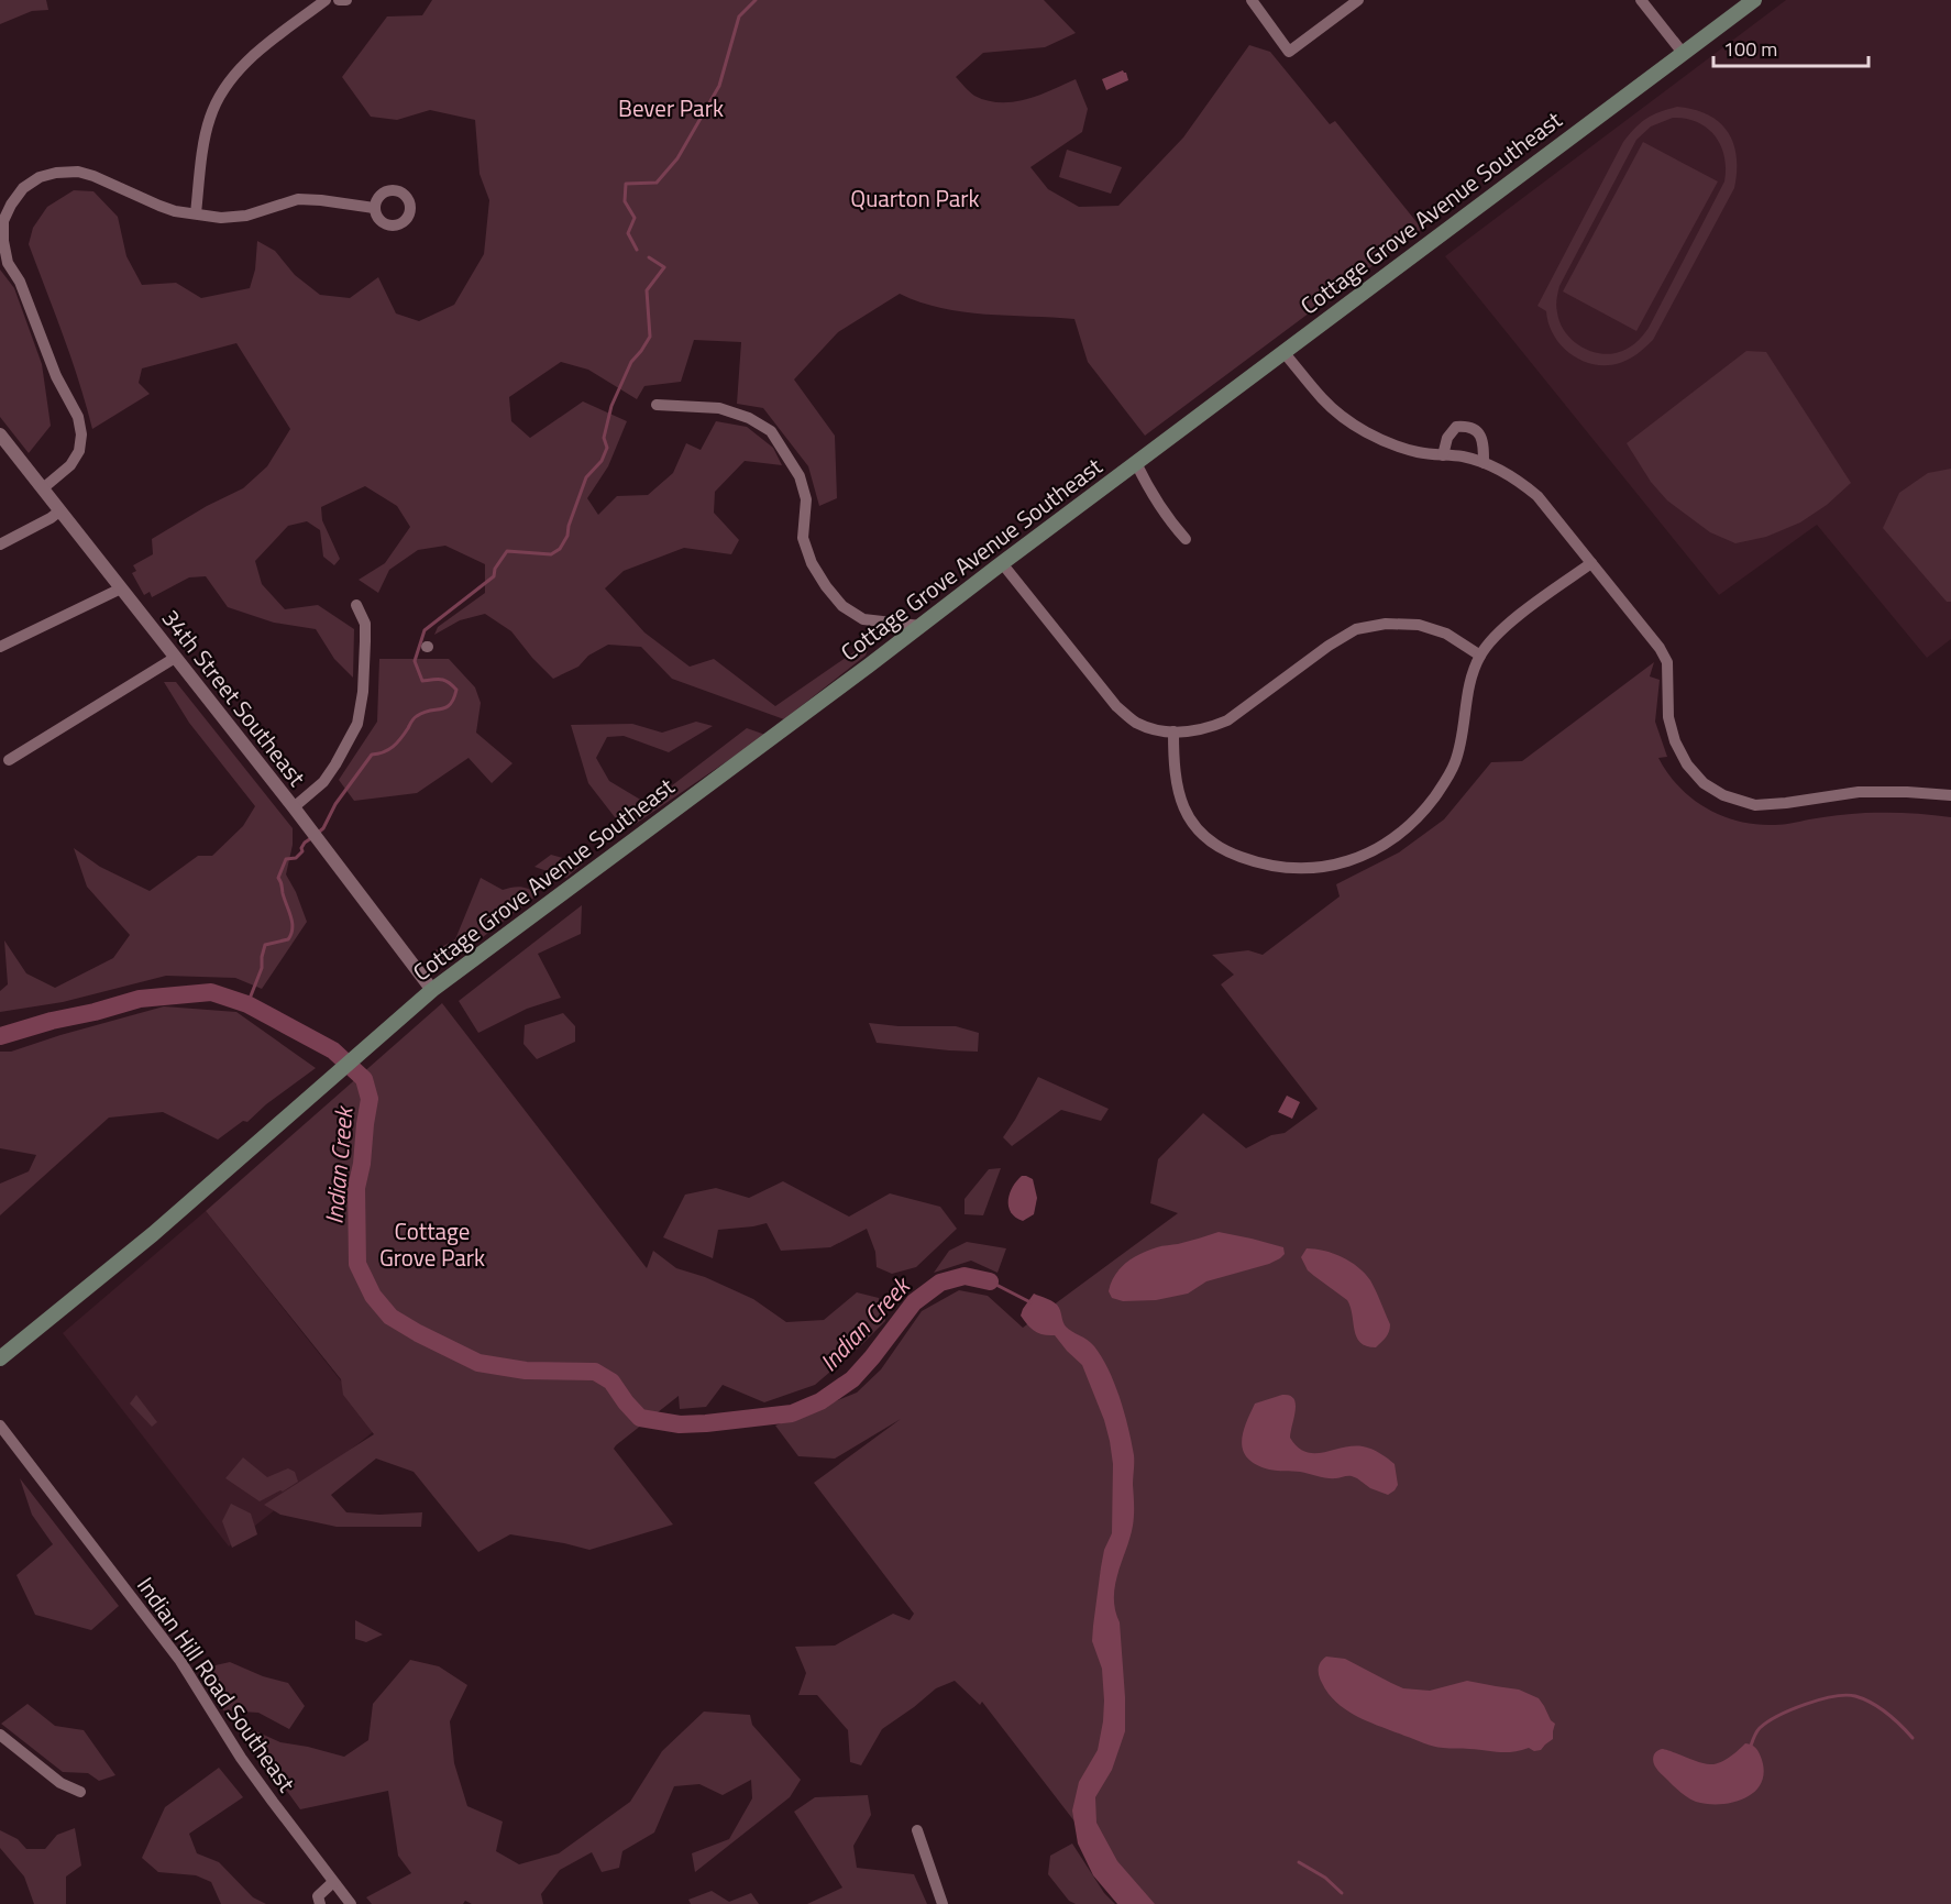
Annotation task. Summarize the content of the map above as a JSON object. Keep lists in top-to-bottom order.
{
  "streets": {
    "main road": ["Cottage Grove Avenue Southeast"],
    "street": ["34th Street Southeast", "Indian Hill Road Southeast"]
  },
  "crossings": [
    ["Cottage Grove Avenue Southeast", "34th Street Southeast"]
  ],
  "water": ["Indian Creek"],
  "parks": ["Bever Park", "Quarton Park", "Cottage Grove Park"],
  "scale_bar": "100 m"
}
